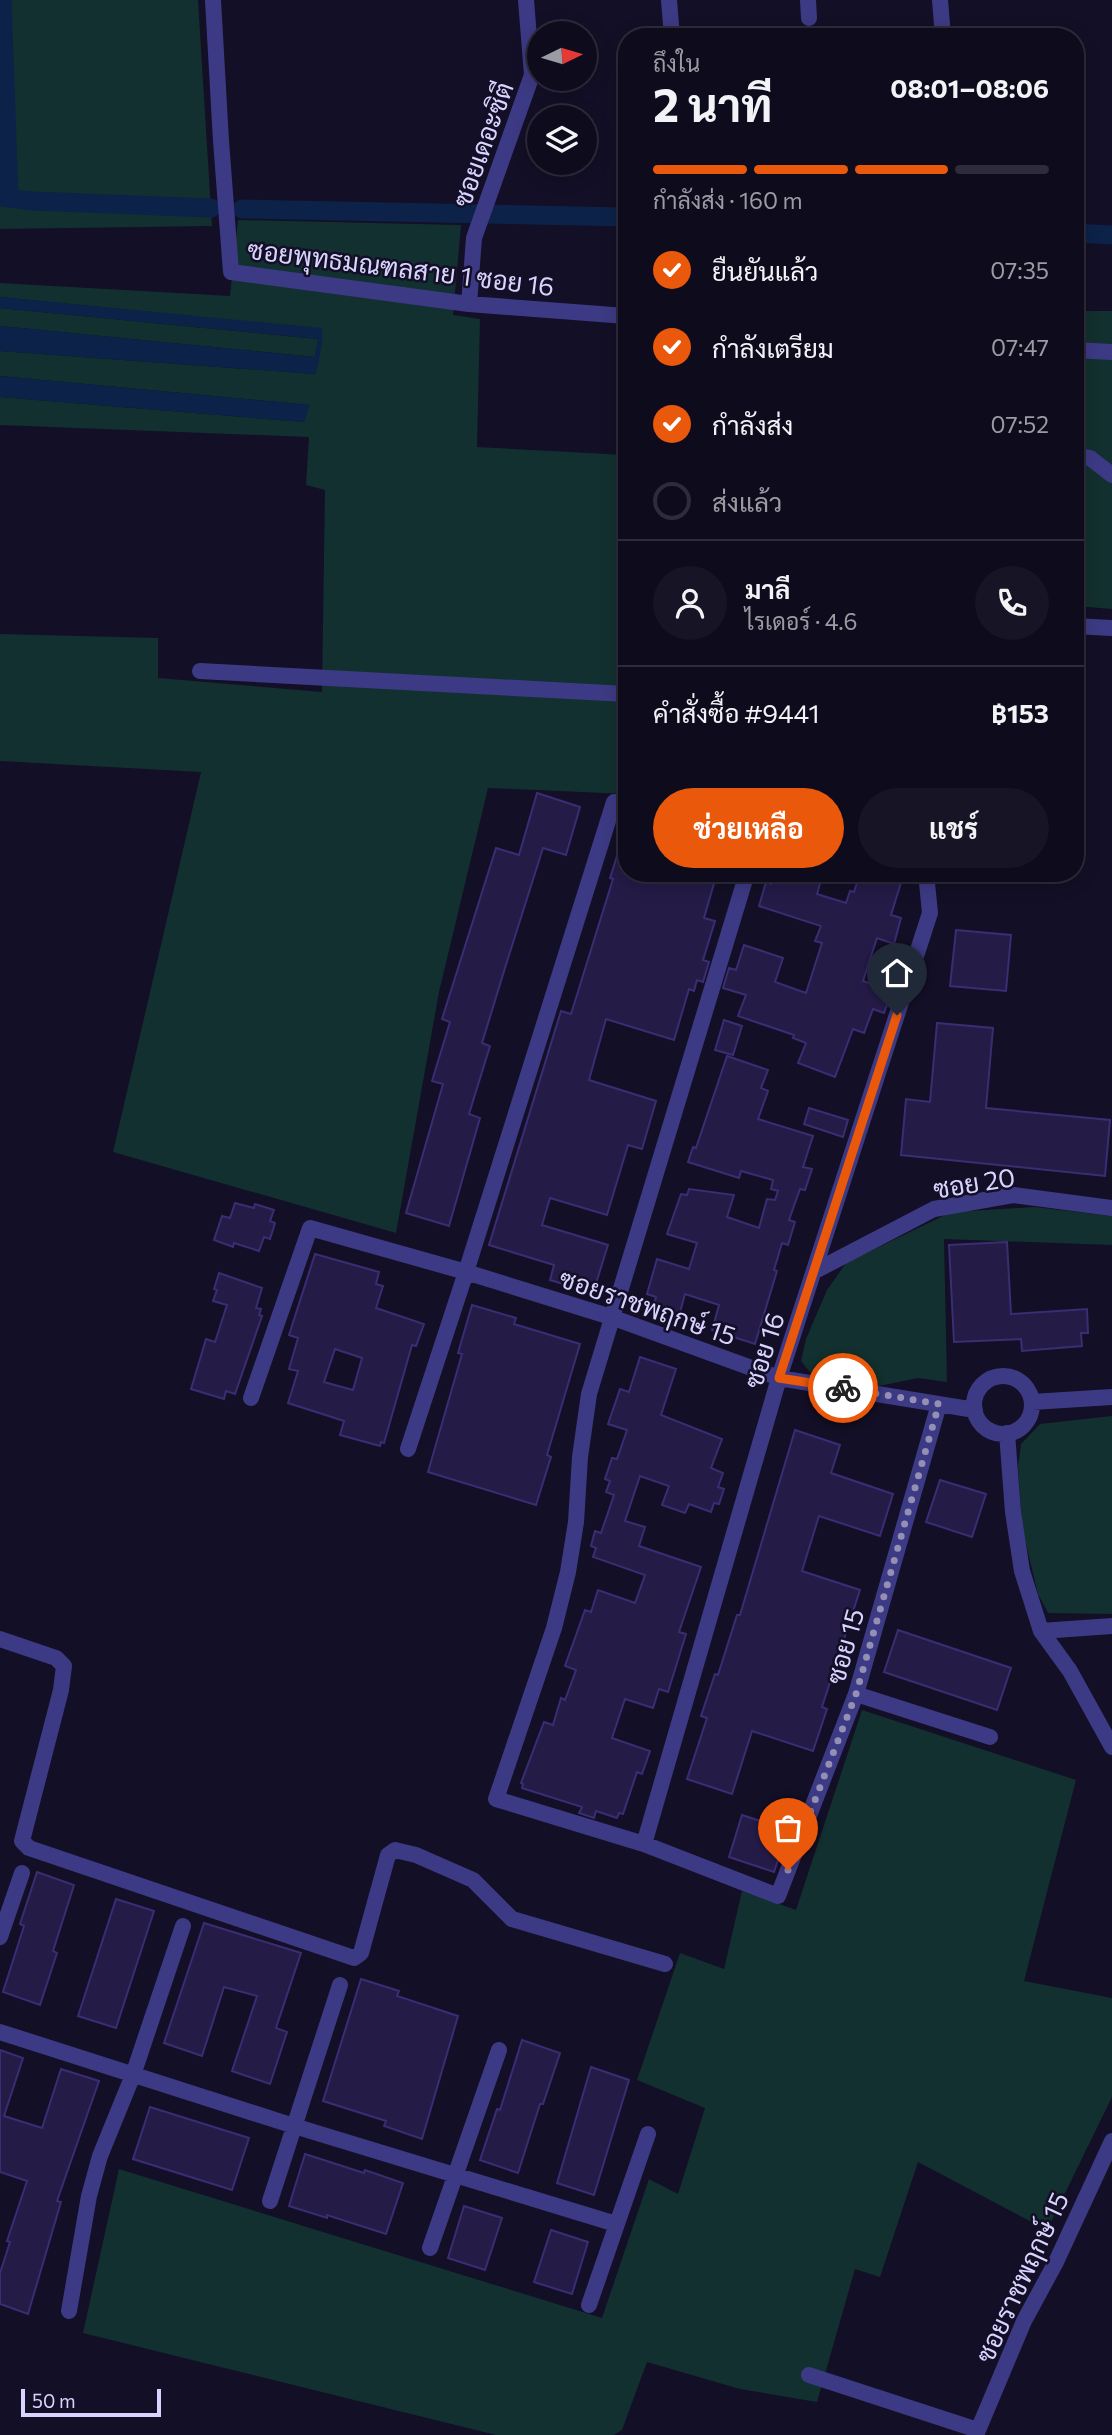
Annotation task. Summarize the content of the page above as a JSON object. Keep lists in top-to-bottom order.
{
  "streets": {
    "street": [
      "ซอยเดอะซิตี",
      "ซอยพุทธมณฑลสาย 1 ซอย 16",
      "ซอย 20",
      "ซอยราชพฤกษ์ 15",
      "ซอย 16",
      "ซอย 15"
    ]
  },
  "crossings": [
    ["ซอยเดอะซิตี", "ซอยพุทธมณฑลสาย 1 ซอย 16"],
    ["ซอย 20", "ซอย 16"],
    ["ซอยราชพฤกษ์ 15", "ซอย 16"],
    ["ซอยราชพฤกษ์ 15", "ซอย 15"],
    ["ซอย 16", "ซอย 15"]
  ],
  "scale_bar": "50 m",
  "north": "right",
  "page": {
    "heading": ["2 นาที", "ถึงใน", "08:01–08:06"],
    "panel": [
      "มาลี",
      "ไรเดอร์ · 4.6",
      "คำสั่งซื้อ #9441",
      "฿153"
    ],
    "bar": "กำลังส่ง · 160 m",
    "list": [
      ["ยืนยันแล้ว", "07:35"],
      ["กำลังเตรียม", "07:47"],
      ["กำลังส่ง", "07:52"],
      "ส่งแล้ว"
    ],
    "buttons": ["ช่วยเหลือ", "แชร์"],
    "scale": "50 m"
  }
}
